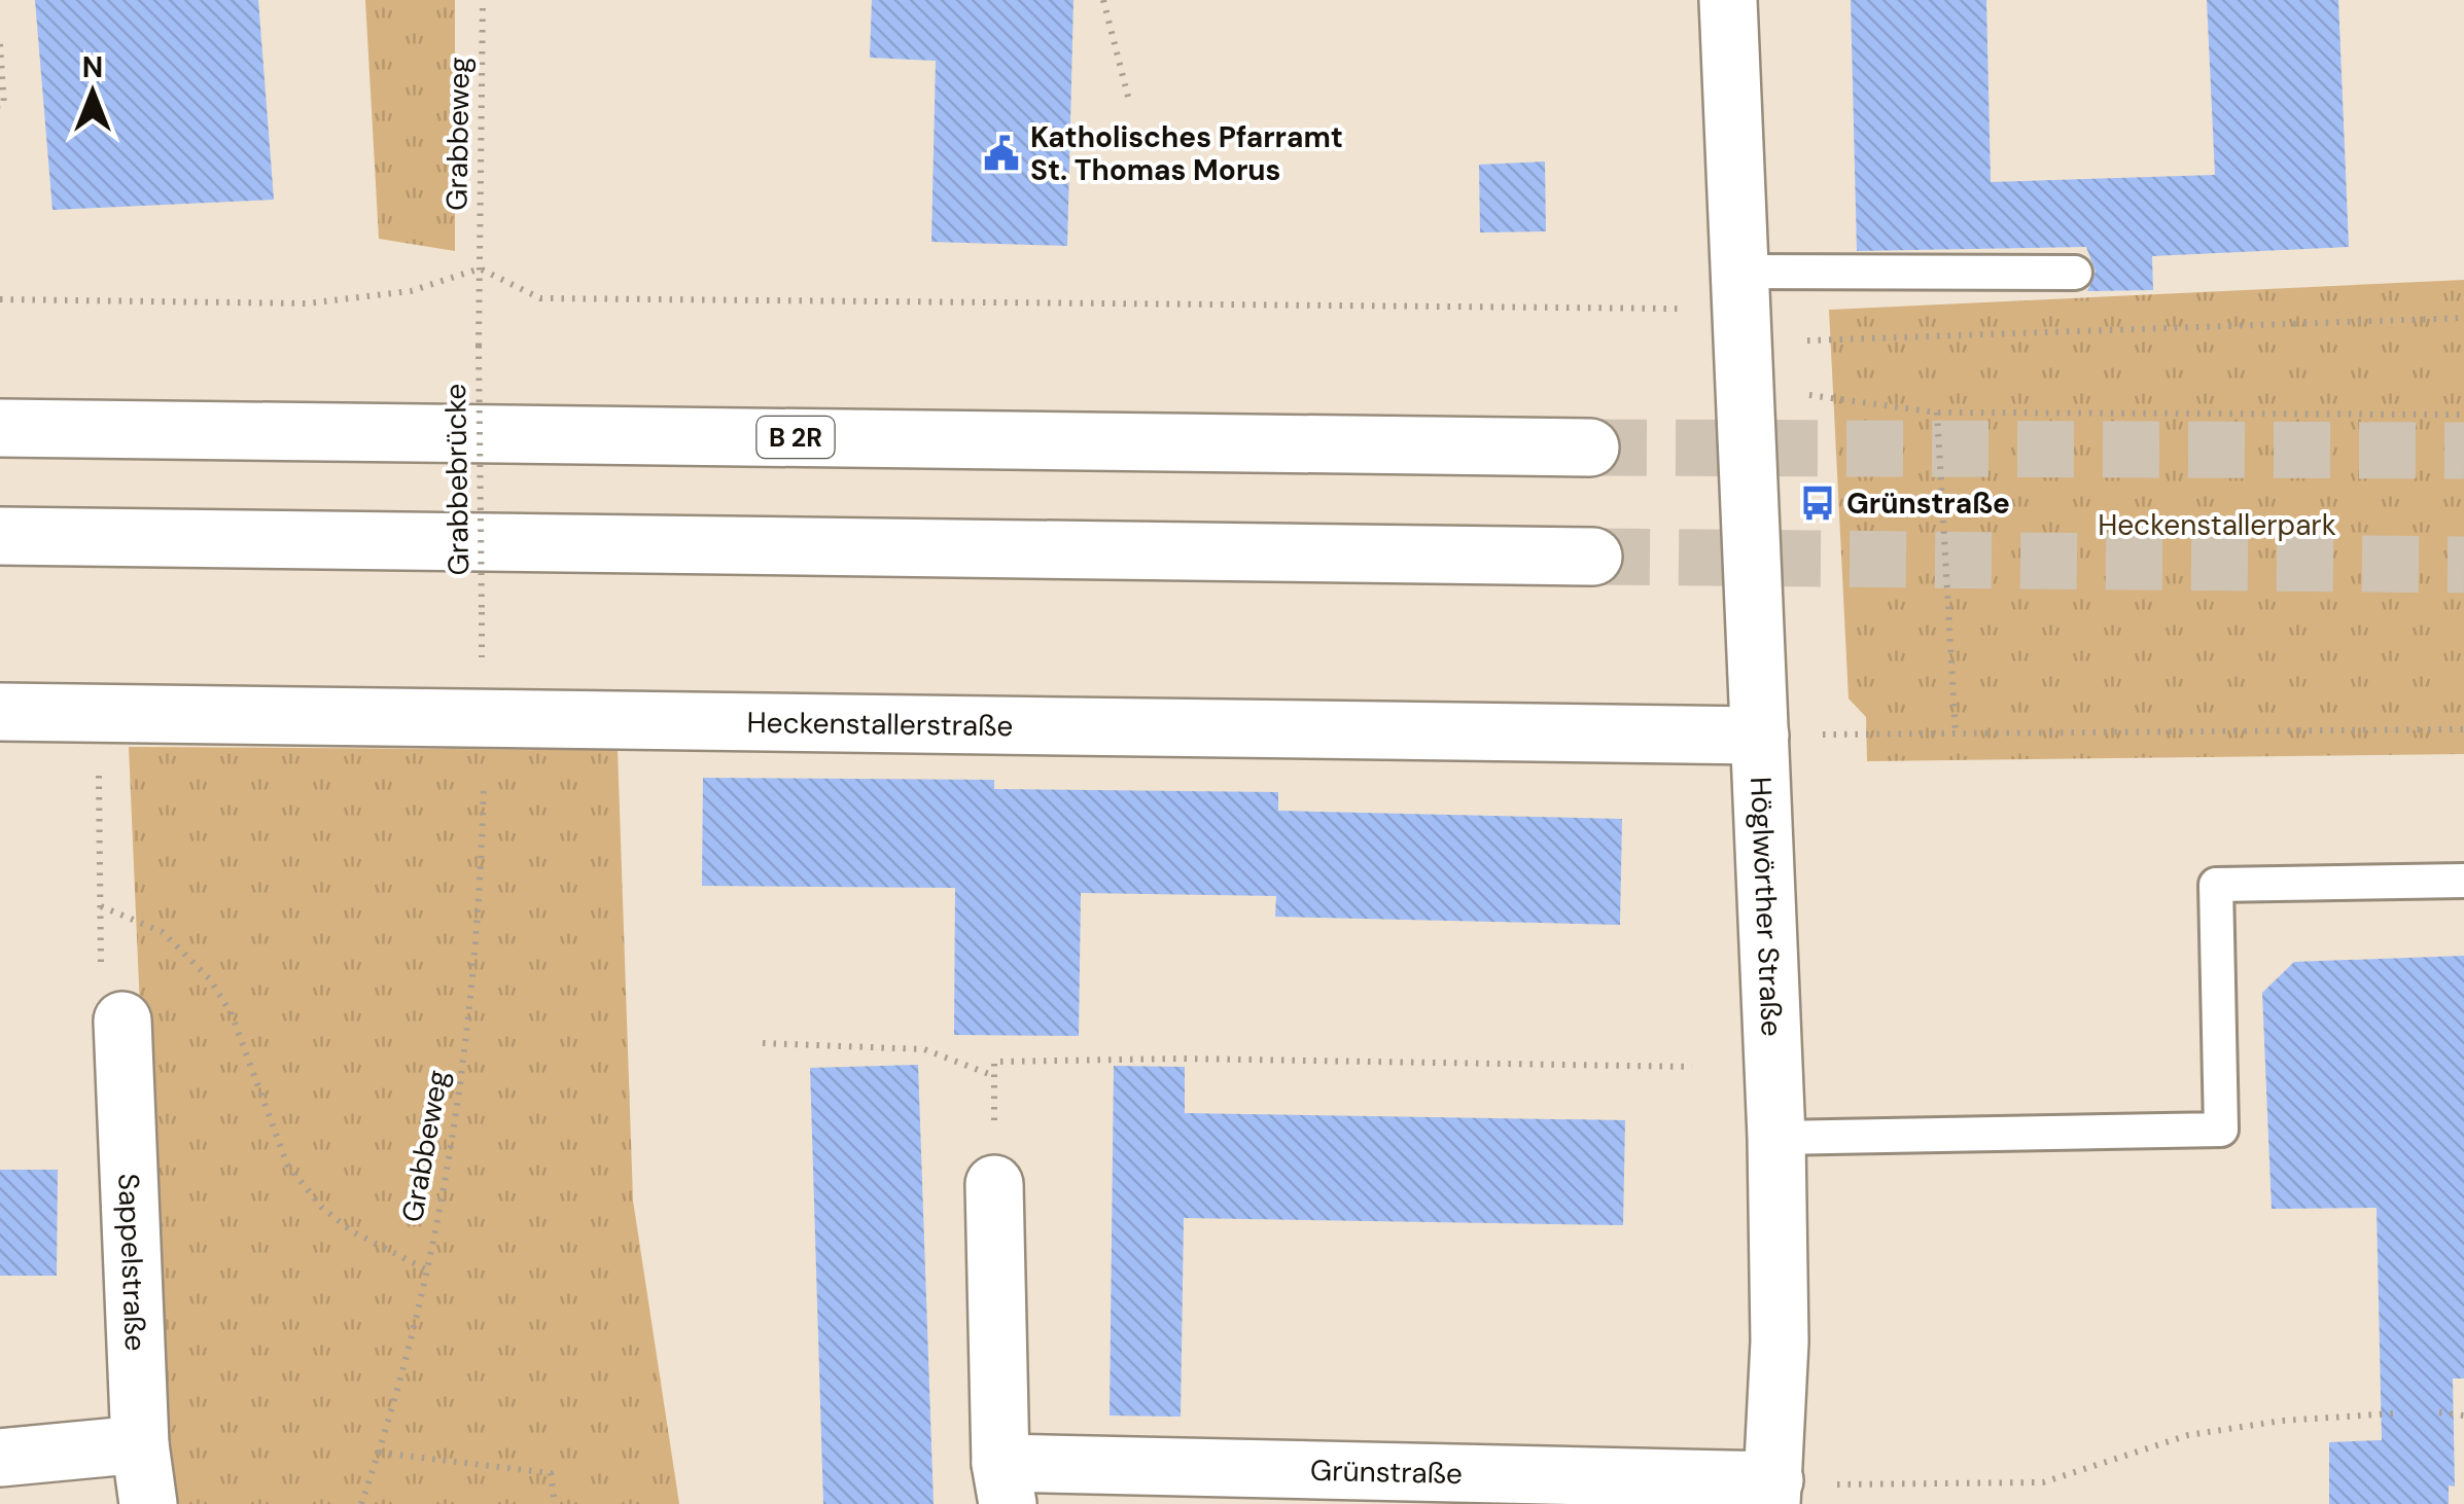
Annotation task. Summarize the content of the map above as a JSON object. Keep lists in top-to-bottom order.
{
  "streets": {
    "main road": [
      "B 2R",
      "Heckenstallerstraße",
      "Höglwörther Straße",
      "Sappelstraße",
      "Grünstraße"
    ],
    "path": ["Grabbeweg", "Grabbebrücke"]
  },
  "crossings": [
    ["Grabbeweg", "Grabbebrücke"],
    ["Heckenstallerstraße", "Höglwörther Straße"],
    ["Höglwörther Straße", "Grünstraße"]
  ],
  "parks": ["Heckenstallerpark"],
  "places": {
    "public building": ["Katholisches Pfarramt St. Thomas Morus"],
    "bus stop": ["Grünstraße"]
  },
  "north": "top"
}
